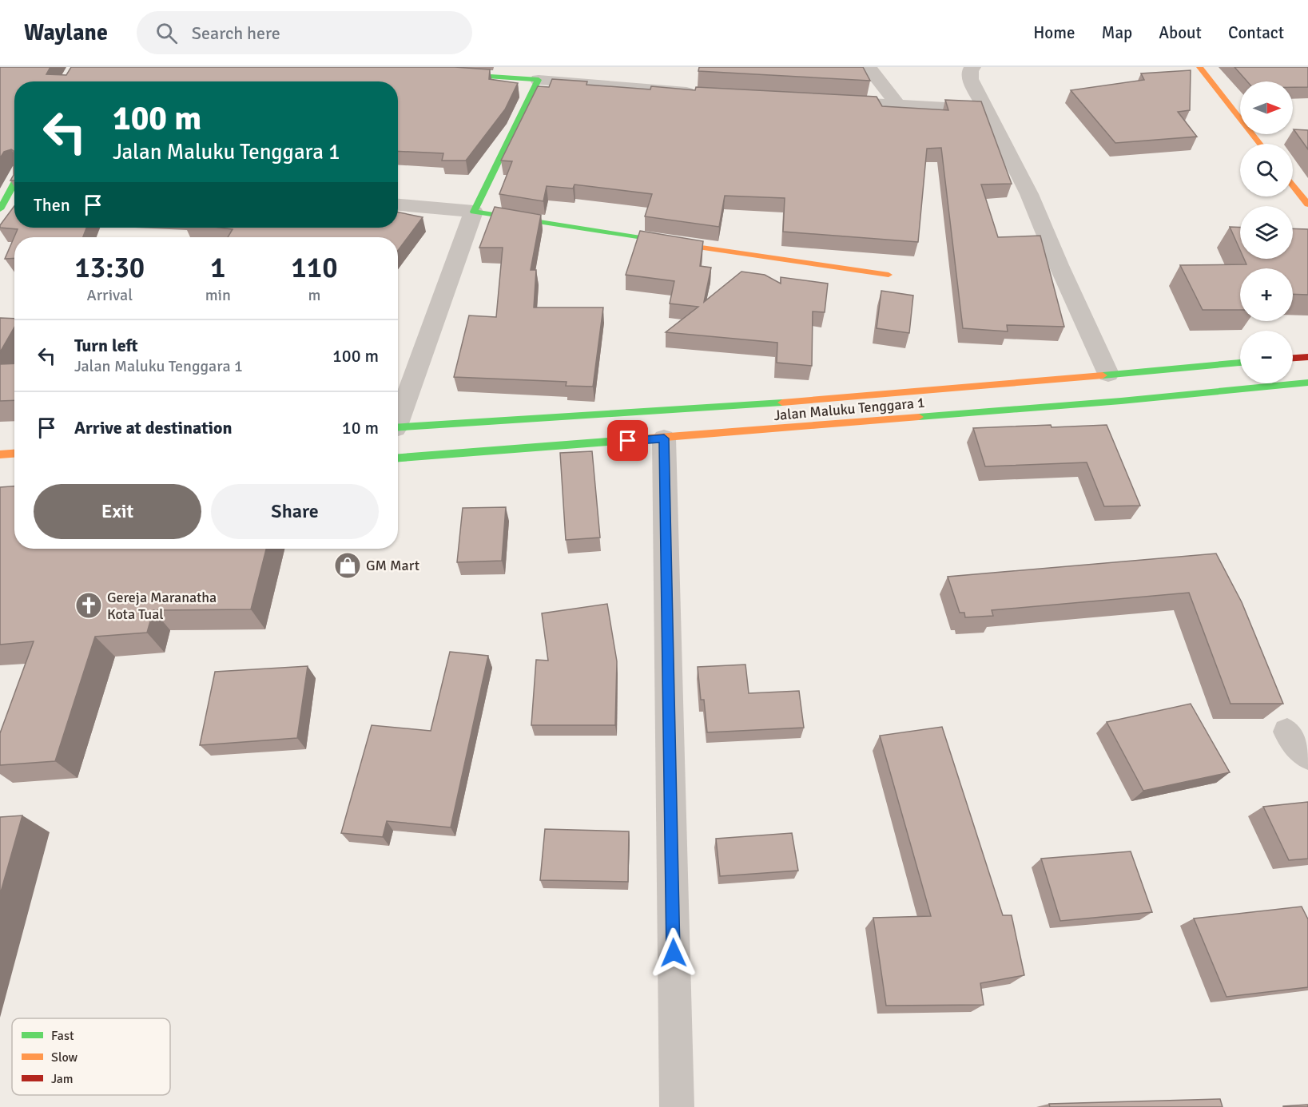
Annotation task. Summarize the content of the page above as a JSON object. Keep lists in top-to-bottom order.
{
  "streets": {
    "main road": ["Jalan Maluku Tenggara 1"]
  },
  "places": {
    "shop": ["GM Mart"],
    "church": ["Gereja Maranatha Kota Tual"]
  },
  "legend": ["Fast", "Slow", "Jam"],
  "north": "right",
  "page": {
    "header": "Waylane",
    "search": "Search here",
    "nav": [
      "Home",
      "Map",
      "About",
      "Contact"
    ],
    "map_buttons": ["+", "−"],
    "turn": ["100 m", "Jalan Maluku Tenggara 1"],
    "then": "Then",
    "eta": [
      "13:30",
      "Arrival",
      "1",
      "min",
      "110",
      "m"
    ],
    "list": [
      {
        "name": "Turn left",
        "note": "Jalan Maluku Tenggara 1",
        "value": "100 m"
      },
      {
        "name": "Arrive at destination",
        "value": "10 m"
      }
    ],
    "buttons": ["Exit", "Share"]
  }
}
